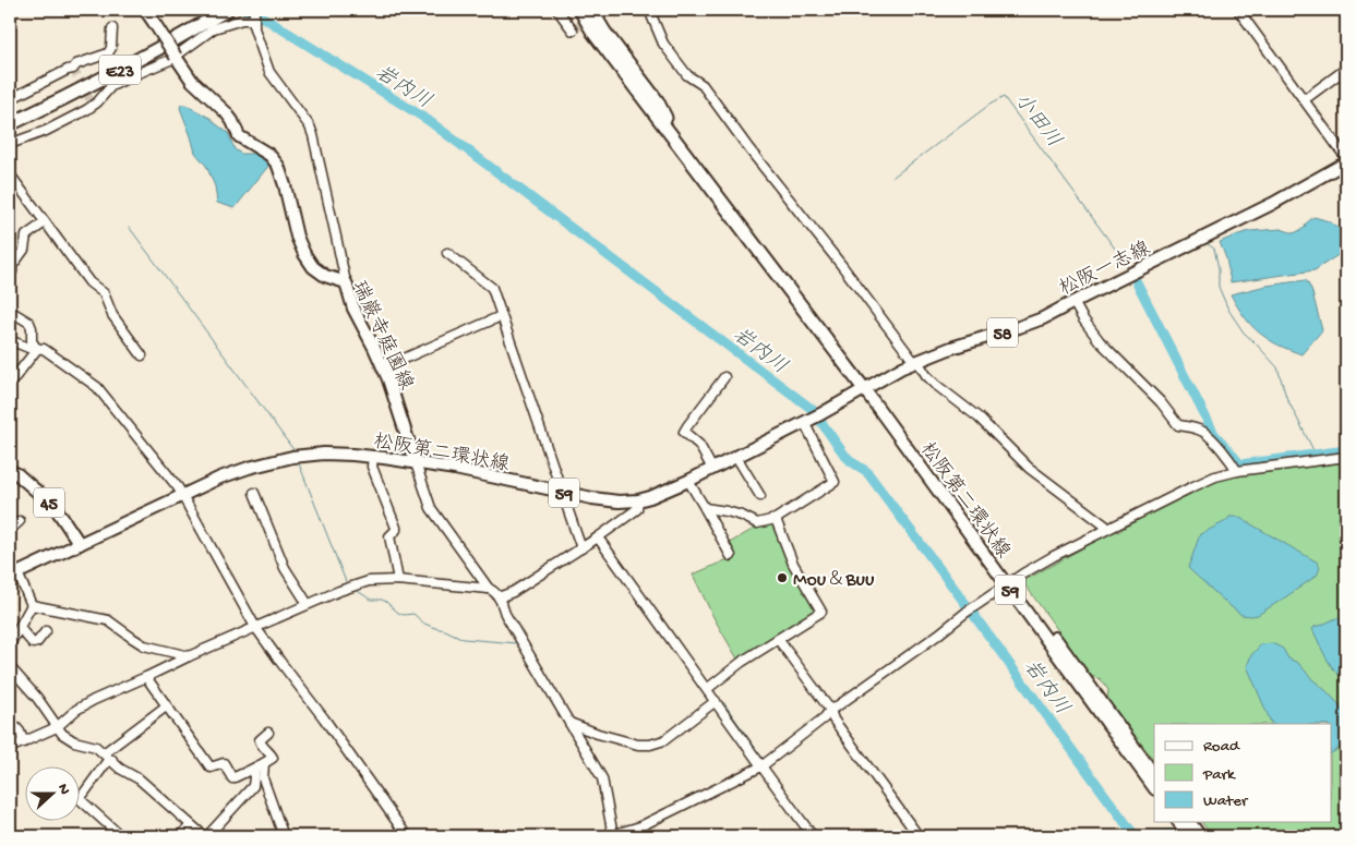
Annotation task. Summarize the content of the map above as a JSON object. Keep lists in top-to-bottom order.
{
  "streets": {
    "highway": ["E23"],
    "main road": [
      "松阪一志線",
      "58",
      "瑞巌寺庭園線",
      "松阪第二環状線",
      "59",
      "45"
    ]
  },
  "crossings": [
    ["松阪一志線", "松阪第二環状線"],
    ["瑞巌寺庭園線", "松阪第二環状線"],
    ["松阪第二環状線", "45"]
  ],
  "water": ["岩内川", "小田川"],
  "places": ["Mou＆Buu"],
  "legend": ["Road", "Park", "Water"],
  "north": "right"
}
